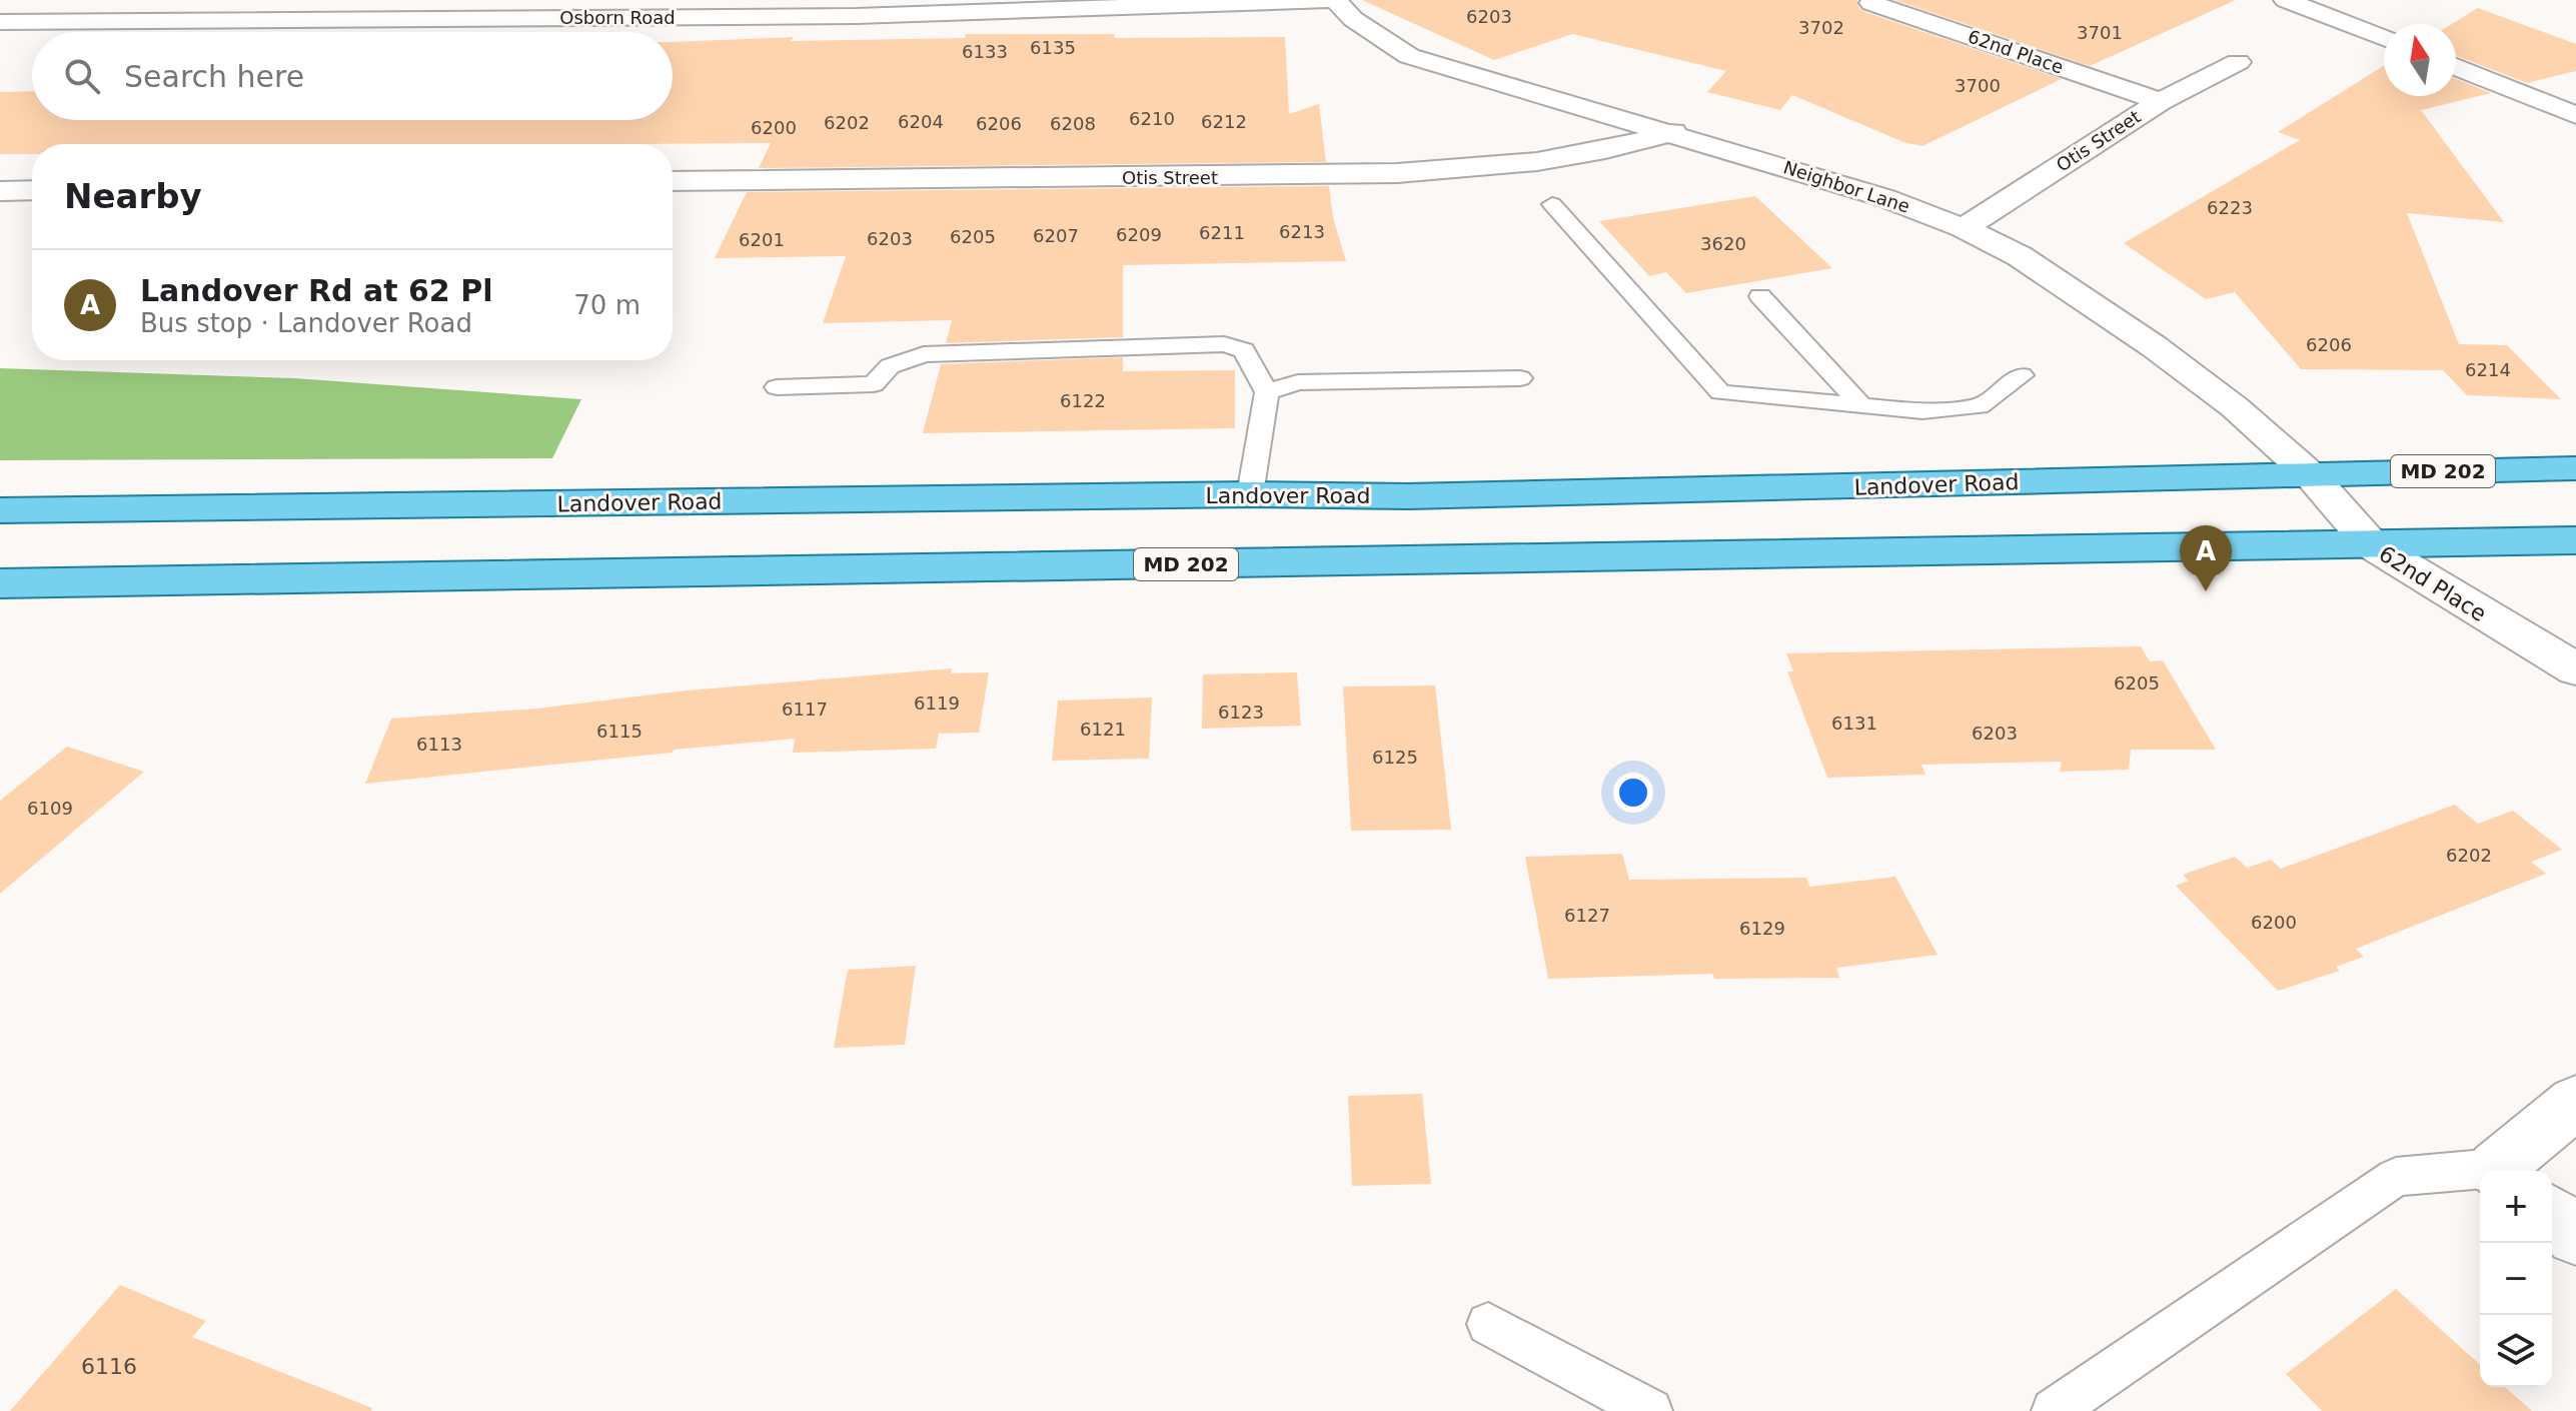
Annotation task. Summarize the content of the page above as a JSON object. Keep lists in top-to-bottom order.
{
  "streets": {
    "main road": ["MD 202", "Landover Road"],
    "street": [
      "Osborn Road",
      "62nd Place",
      "Otis Street",
      "Neighbor Lane"
    ]
  },
  "crossings": [
    ["Osborn Road", "Neighbor Lane"],
    ["62nd Place", "Otis Street"],
    ["62nd Place", "Neighbor Lane"],
    ["62nd Place", "MD 202"],
    ["62nd Place", "Landover Road"],
    ["Otis Street", "Neighbor Lane"],
    ["Neighbor Lane", "Landover Road"]
  ],
  "house_numbers": [
    "6203",
    "3702",
    "3701",
    "6135",
    "6133",
    "3700",
    "6210",
    "6204",
    "6212",
    "6202",
    "6206",
    "6208",
    "6200",
    "6223",
    "6213",
    "6211",
    "6209",
    "6207",
    "6205",
    "6203",
    "6201",
    "3620",
    "6206",
    "6214",
    "6122",
    "6205",
    "6119",
    "6117",
    "6123",
    "6131",
    "6121",
    "6115",
    "6203",
    "6113",
    "6125",
    "6109",
    "6202",
    "6127",
    "6200",
    "6129",
    "6116"
  ],
  "north": "top",
  "page": {
    "search": "Search here",
    "heading": "Nearby",
    "list": [
      {
        "mark": "A",
        "name": "Landover Rd at 62 Pl",
        "note": "Bus stop · Landover Road",
        "value": "70 m"
      }
    ],
    "pins": "A",
    "map_buttons": ["+", "−"]
  }
}
